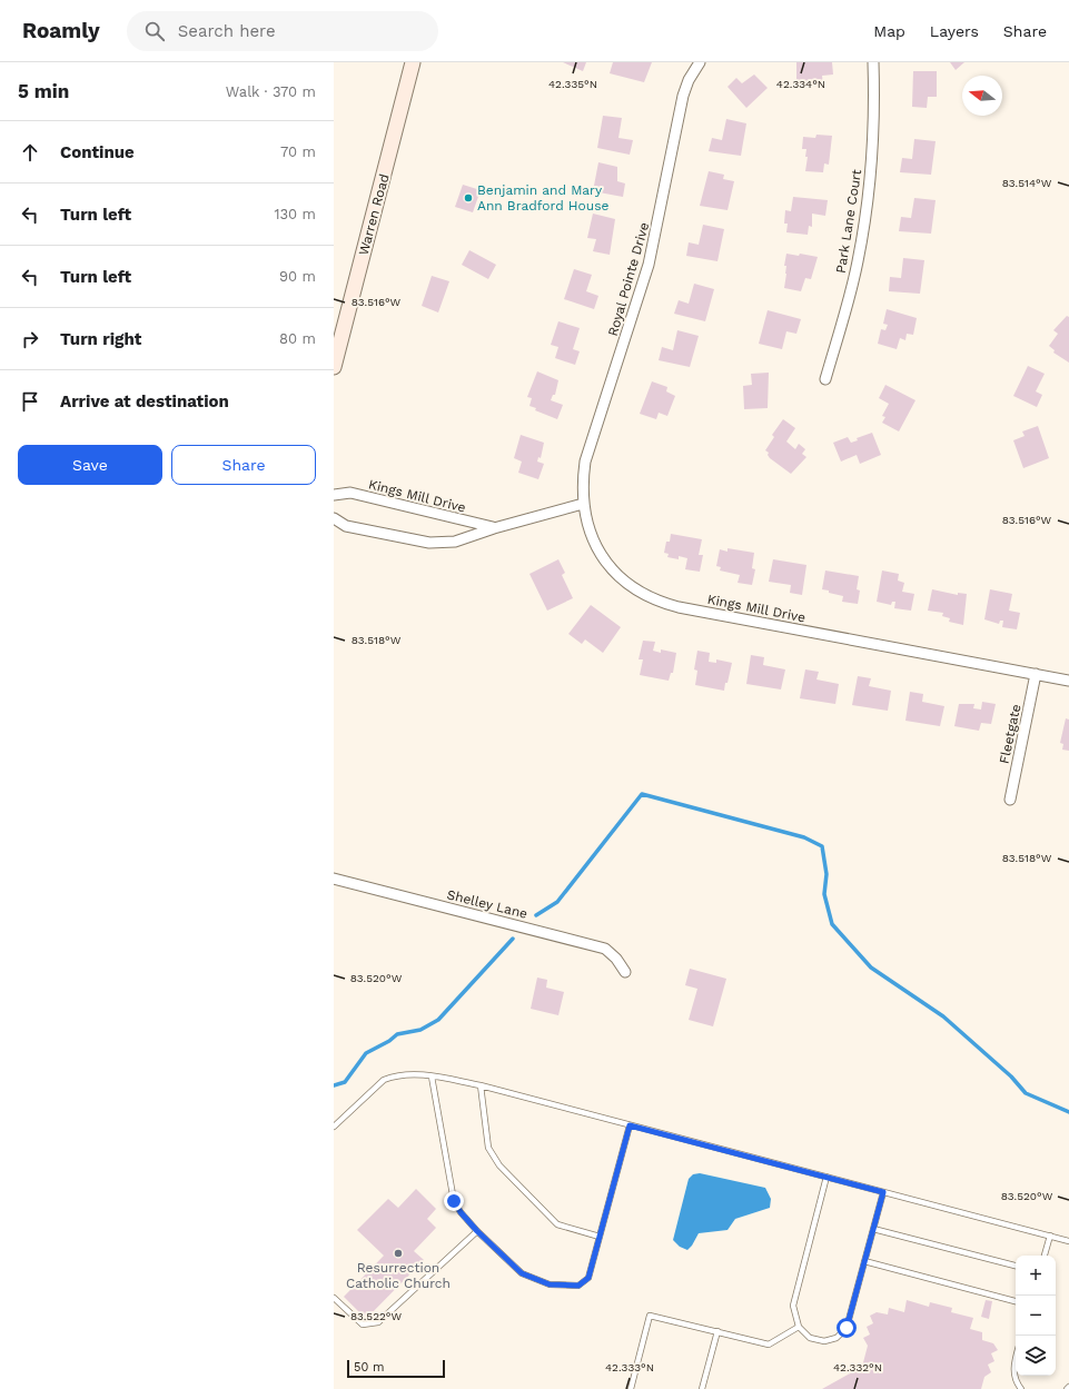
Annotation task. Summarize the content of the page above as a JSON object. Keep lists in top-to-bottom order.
{
  "streets": {
    "street": [
      "Warren Road",
      "Park Lane Court",
      "Royal Pointe Drive",
      "Kings Mill Drive",
      "Fleetgate",
      "Shelley Lane"
    ]
  },
  "crossings": [
    ["Royal Pointe Drive", "Kings Mill Drive"],
    ["Kings Mill Drive", "Fleetgate"]
  ],
  "places": ["Benjamin and Mary Ann Bradford House", "Resurrection Catholic Church"],
  "scale_bar": "50 m",
  "north": "left",
  "page": {
    "header": "Roamly",
    "search": "Search here",
    "nav": ["Map", "Layers", "Share"],
    "heading": ["5 min", "Walk · 370 m"],
    "list": [
      ["Continue", "70 m"],
      ["Turn left", "130 m"],
      ["Turn left", "90 m"],
      ["Turn right", "80 m"],
      "Arrive at destination"
    ],
    "buttons": ["Save", "Share"],
    "map_buttons": ["+", "−"],
    "scale": "50 m"
  },
  "coordinates": [
    "42.335°N",
    "42.334°N",
    "83.514°W",
    "83.516°W",
    "83.518°W",
    "83.520°W",
    "83.522°W",
    "42.333°N",
    "42.332°N"
  ]
}
